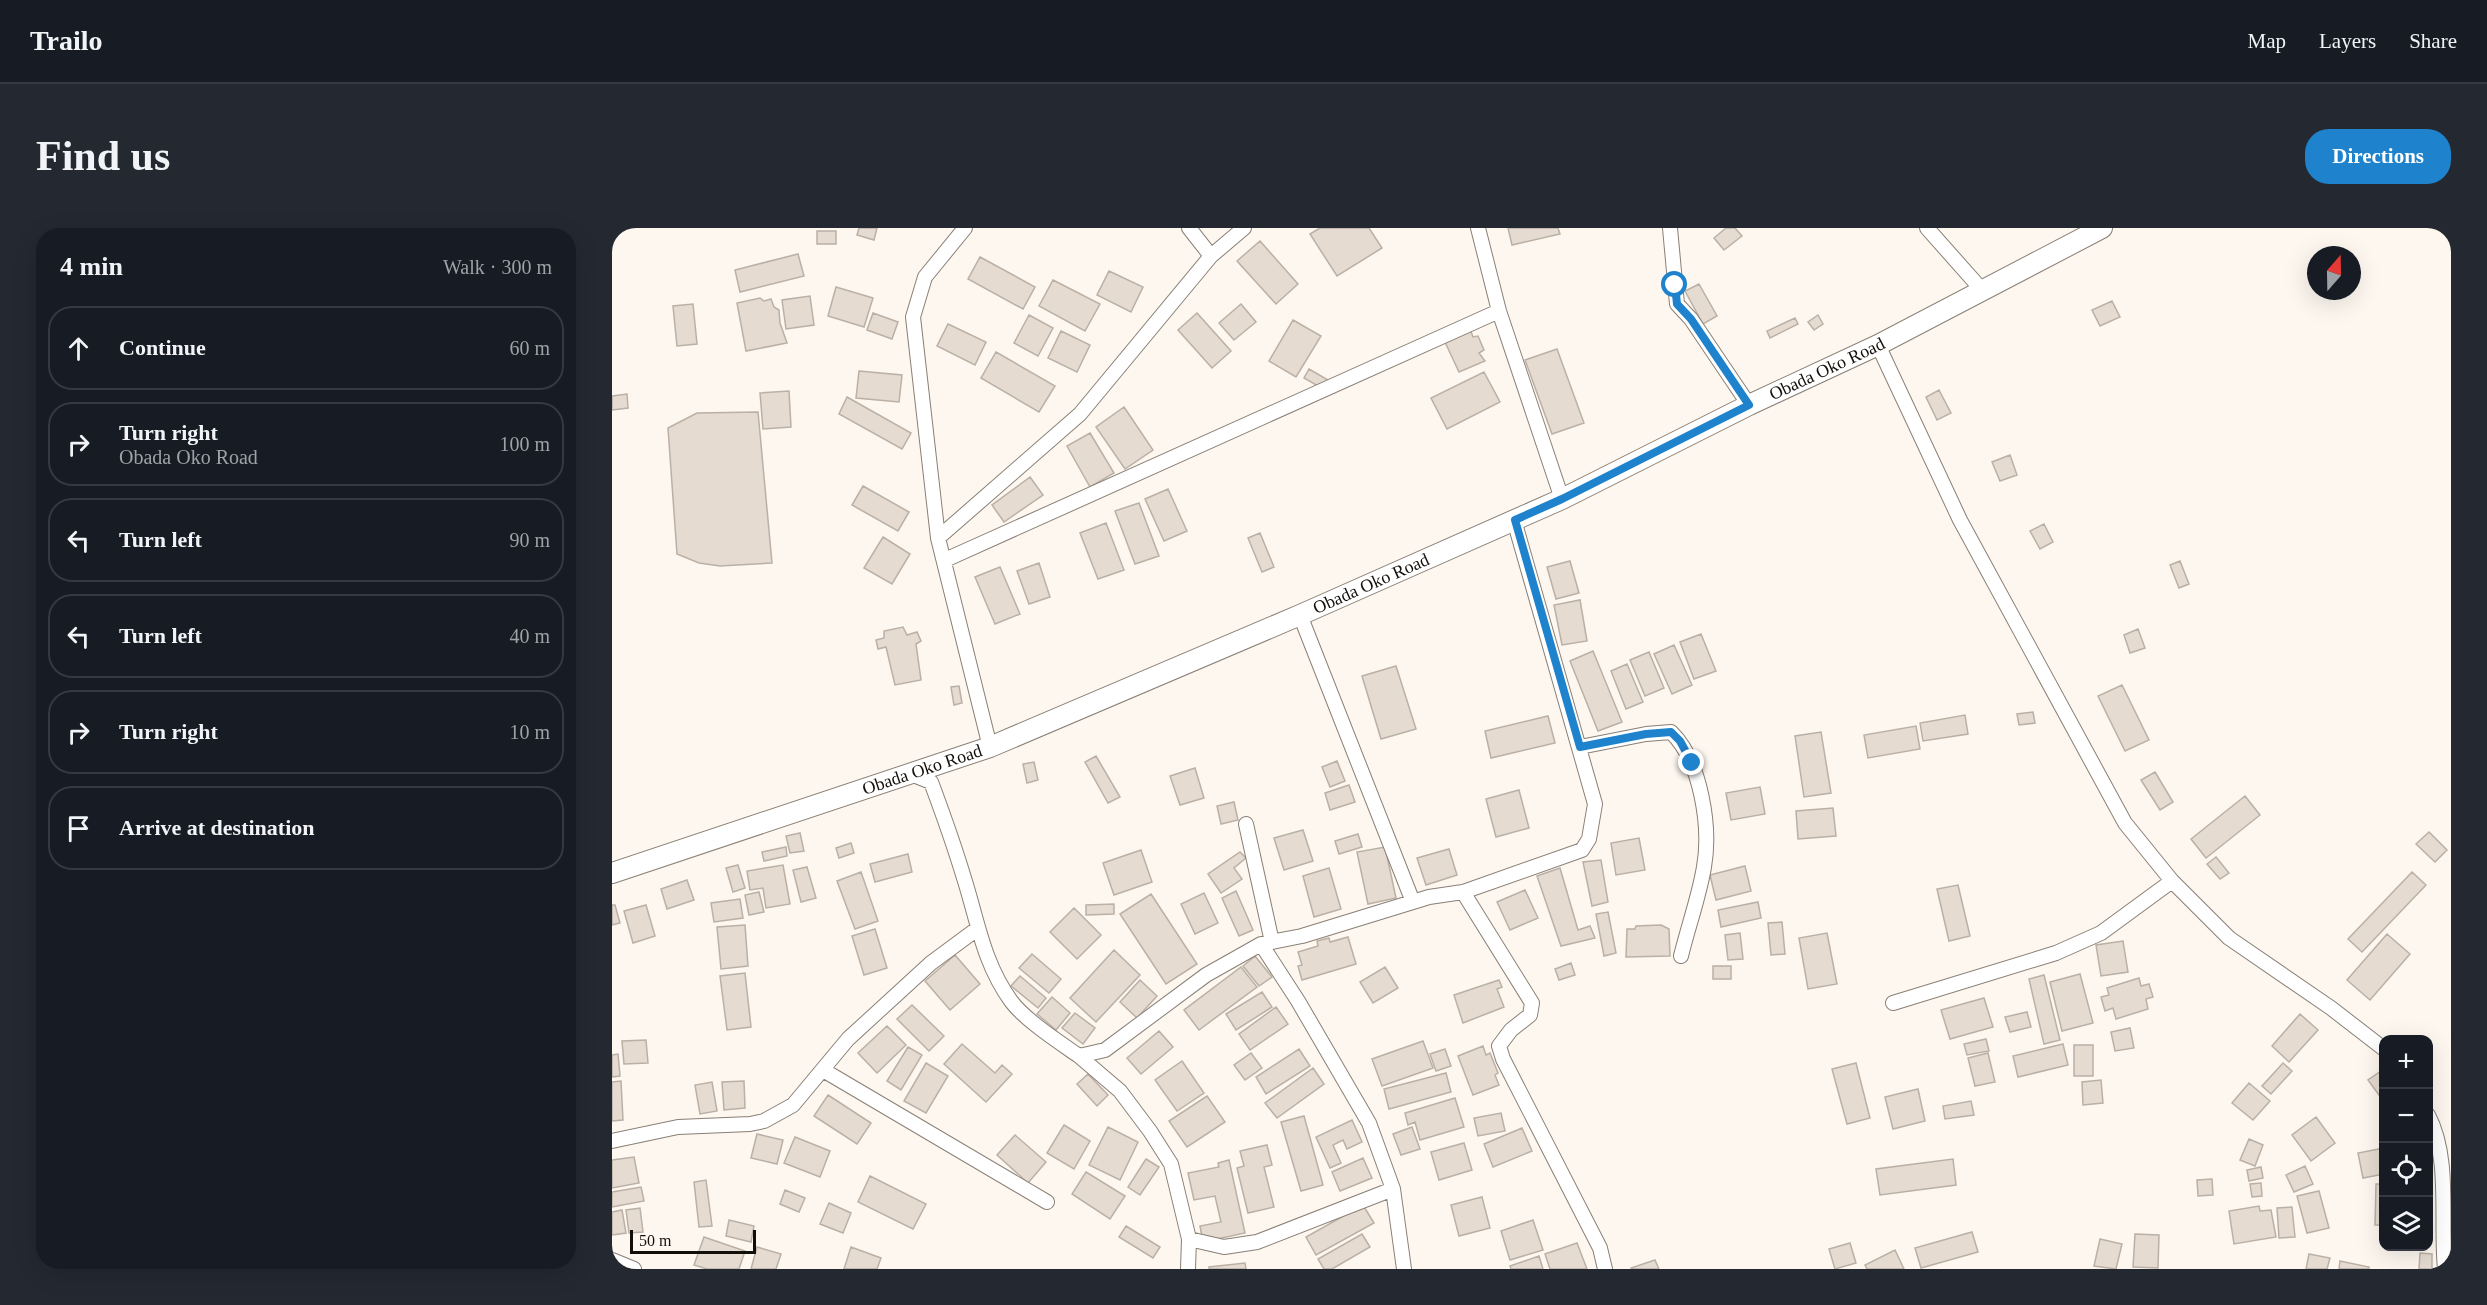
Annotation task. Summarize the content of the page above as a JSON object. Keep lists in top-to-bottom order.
{
  "streets": {
    "main road": ["Obada Oko Road"]
  },
  "scale_bar": "50 m",
  "north": "top",
  "page": {
    "header": "Trailo",
    "nav": ["Map", "Layers", "Share"],
    "buttons": "Directions",
    "title": "Find us",
    "heading": ["4 min", "Walk · 300 m"],
    "list": [
      ["Continue", "60 m"],
      ["Turn right", "Obada Oko Road", "100 m"],
      ["Turn left", "90 m"],
      ["Turn left", "40 m"],
      ["Turn right", "10 m"],
      "Arrive at destination"
    ],
    "map_buttons": ["+", "−"],
    "scale": "50 m"
  }
}
